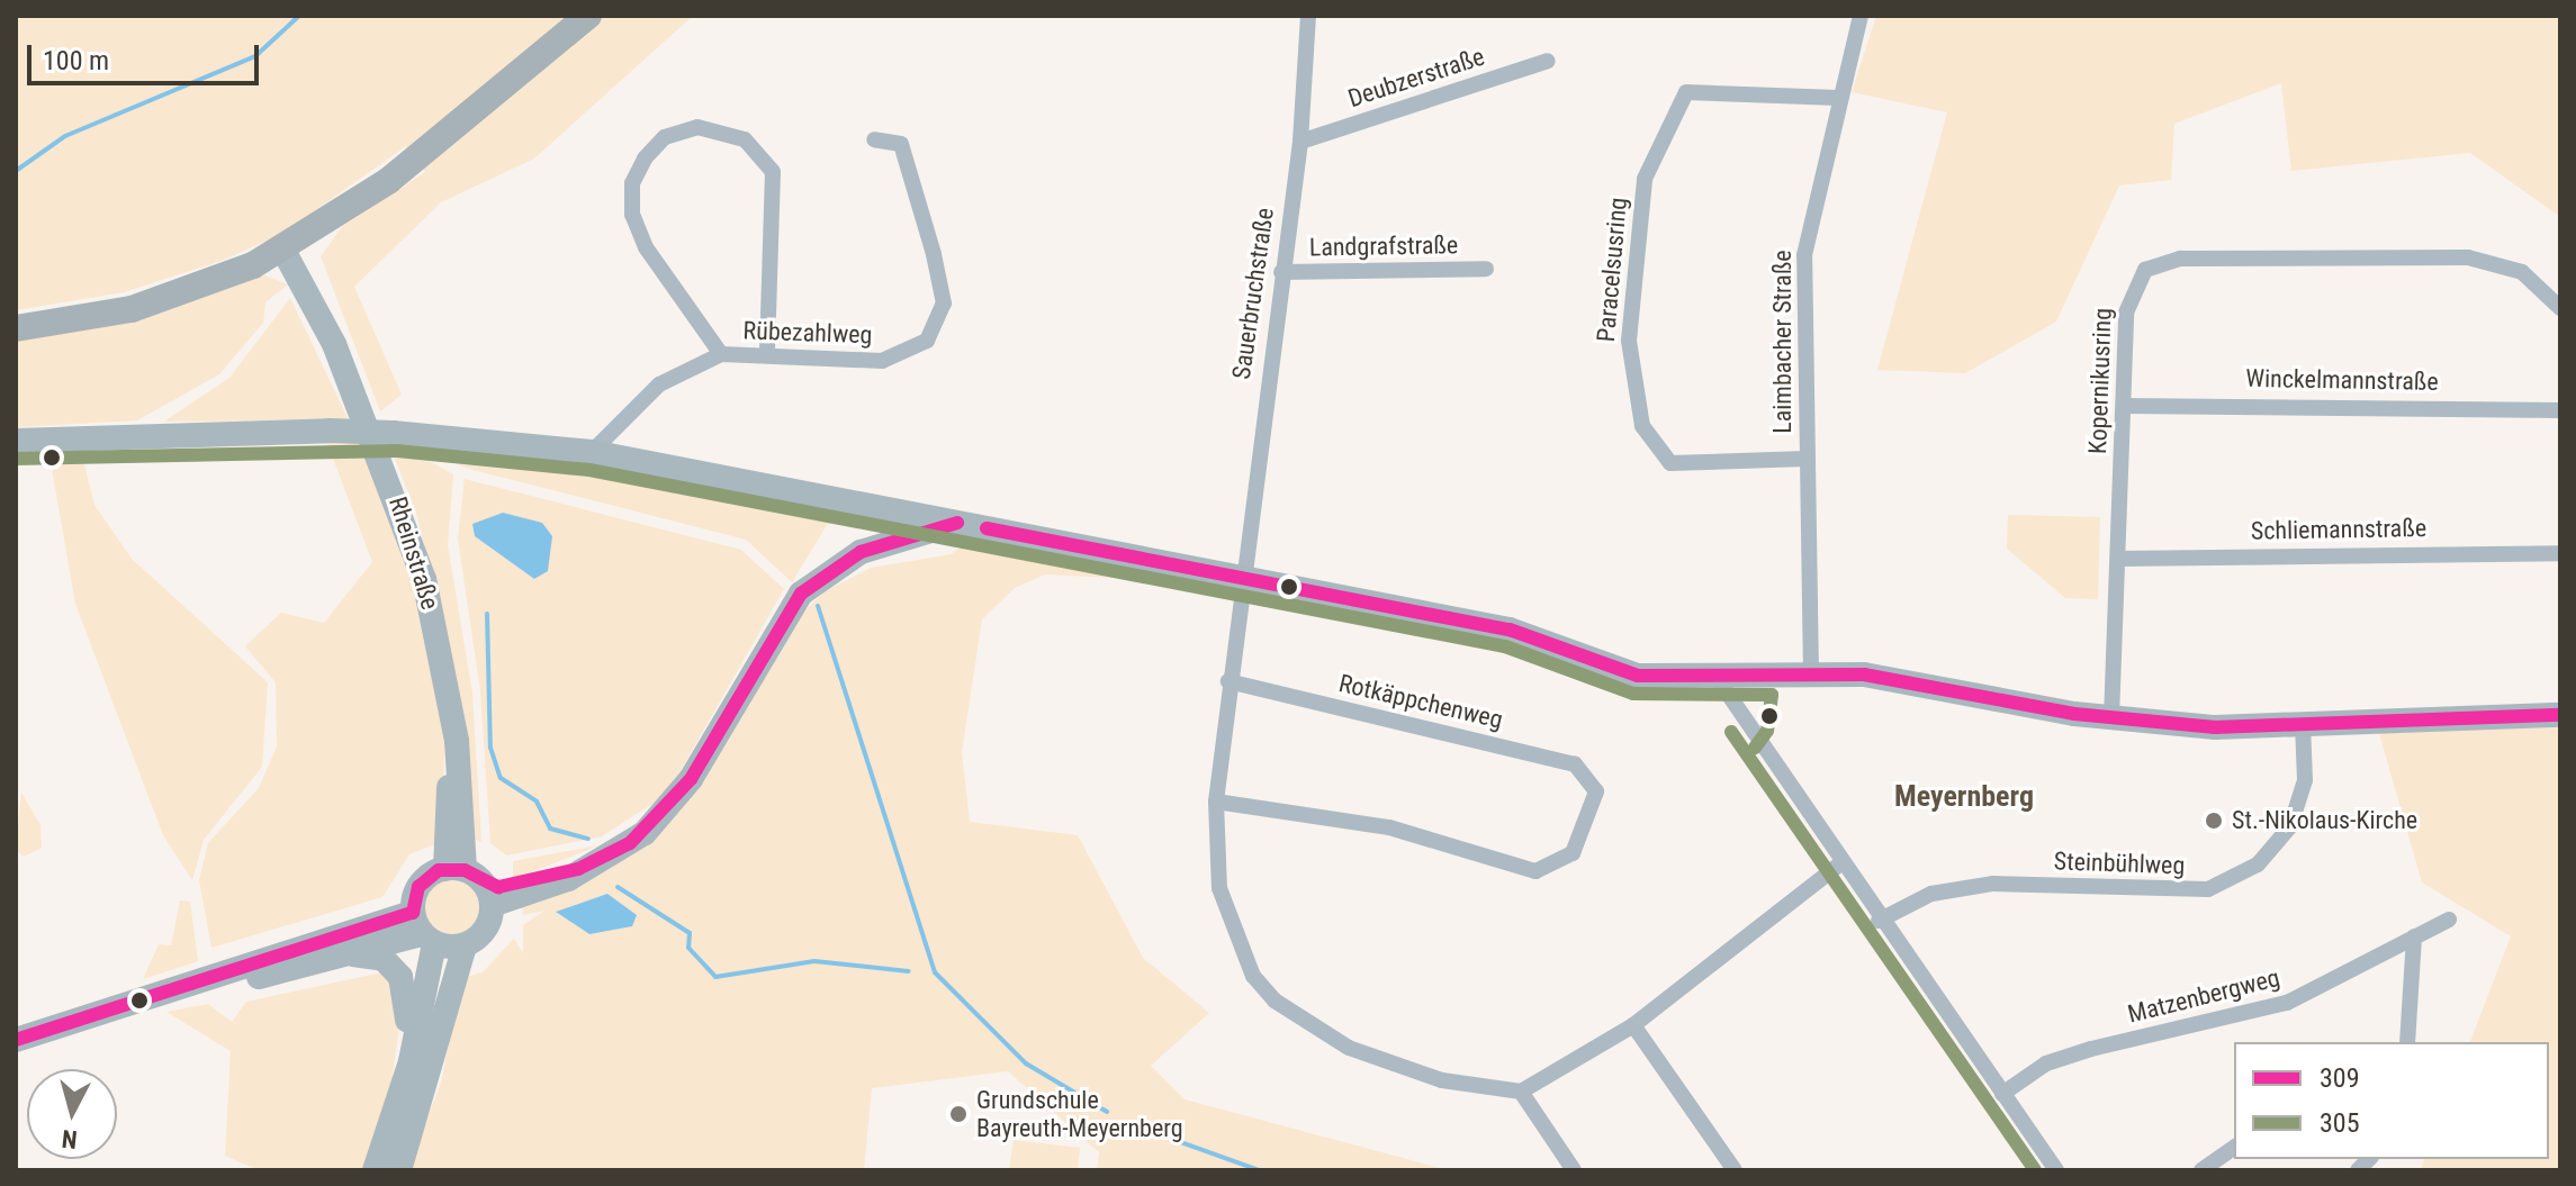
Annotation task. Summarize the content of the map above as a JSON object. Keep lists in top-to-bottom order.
{
  "streets": {
    "street": [
      "Deubzerstraße",
      "Landgrafstraße",
      "Paracelsusring",
      "Sauerbruchstraße",
      "Rübezahlweg",
      "Laimbacher Straße",
      "Winckelmannstraße",
      "Kopernikusring",
      "Schliemannstraße",
      "Rheinstraße",
      "Rotkäppchenweg",
      "Steinbühlweg",
      "Matzenbergweg"
    ]
  },
  "crossings": [
    ["Deubzerstraße", "Sauerbruchstraße"],
    ["Landgrafstraße", "Sauerbruchstraße"],
    ["Paracelsusring", "Laimbacher Straße"],
    ["Sauerbruchstraße", "Rotkäppchenweg"],
    ["Winckelmannstraße", "Kopernikusring"],
    ["Kopernikusring", "Schliemannstraße"]
  ],
  "districts": ["Meyernberg"],
  "places": ["St.-Nikolaus-Kirche", "Grundschule Bayreuth-Meyernberg"],
  "lines": ["transit line 305", "transit line 309"],
  "legend": ["309", "305"],
  "scale_bar": "100 m",
  "north": "bottom"
}
